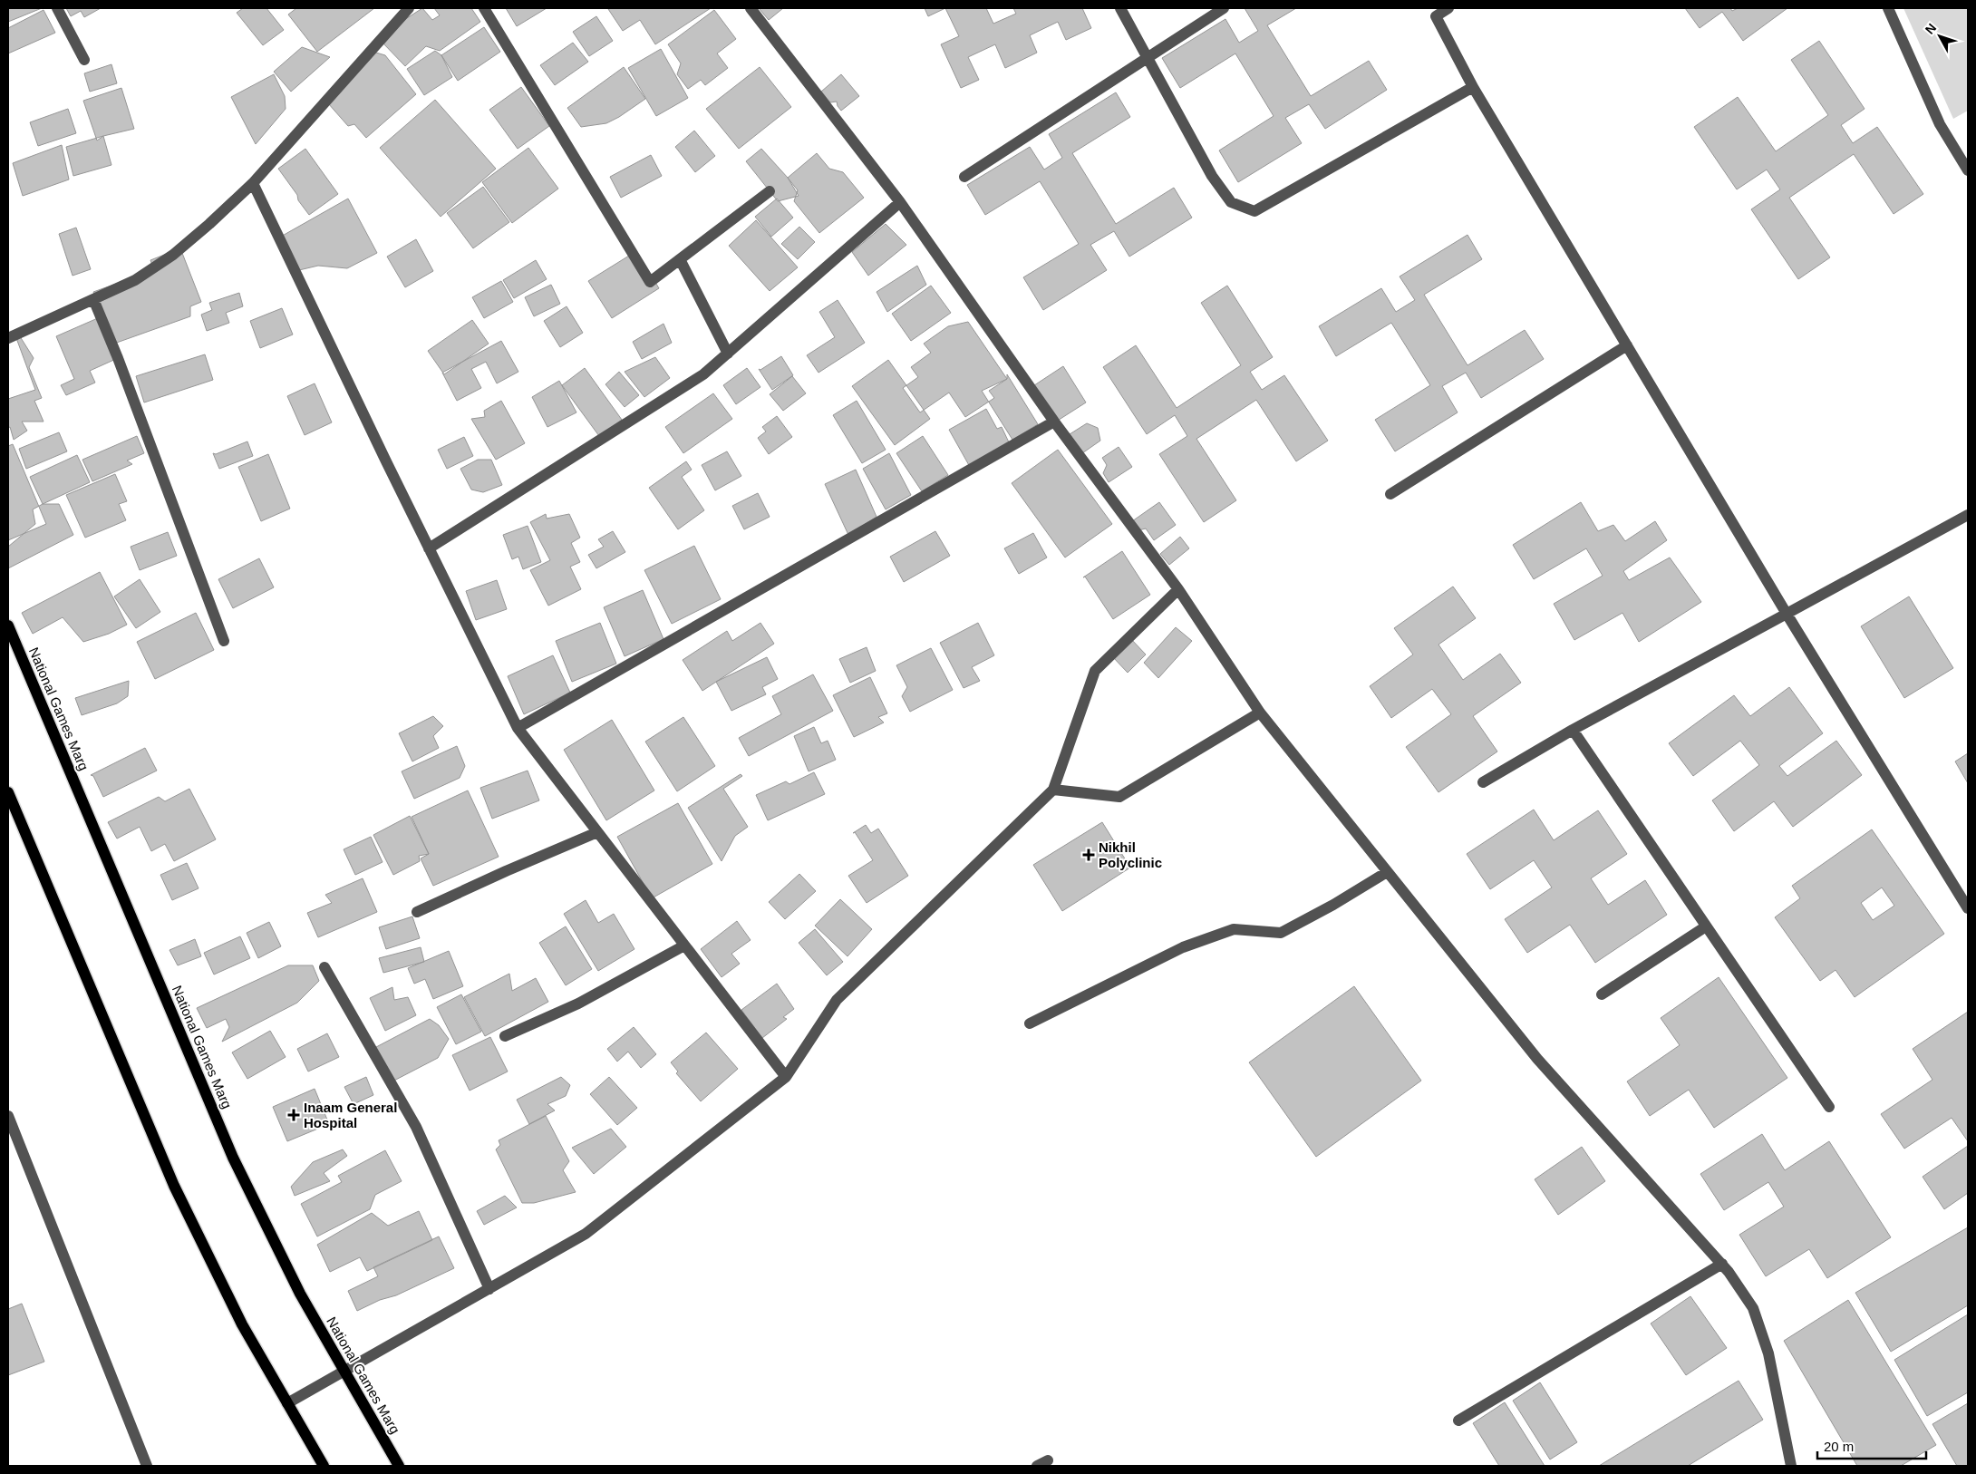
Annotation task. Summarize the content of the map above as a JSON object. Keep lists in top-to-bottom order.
{
  "streets": {
    "main road": ["National Games Marg"]
  },
  "places": {
    "health": ["Nikhil Polyclinic", "Inaam General Hospital"]
  },
  "scale_bar": "20 m",
  "north": "top left"
}
